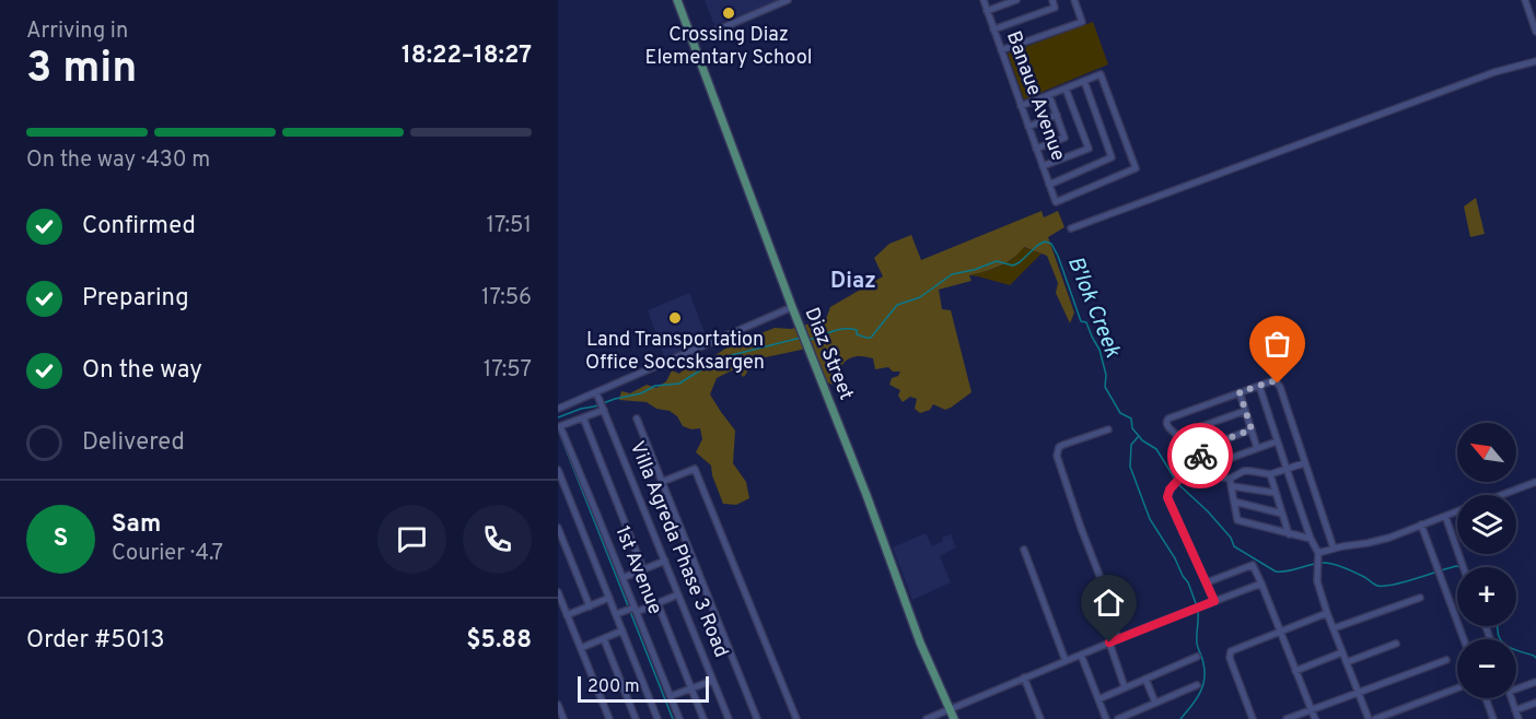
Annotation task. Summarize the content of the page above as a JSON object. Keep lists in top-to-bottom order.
{
  "streets": {
    "main road": ["Diaz Street"],
    "street": ["Banaue Avenue", "Villa Agreda Phase 3 Road", "1st Avenue"]
  },
  "districts": ["Diaz"],
  "water": ["B'lok Creek"],
  "places": ["Crossing Diaz Elementary School", "Land Transportation Office Soccsksargen"],
  "scale_bar": "200 m",
  "north": "top left",
  "page": {
    "heading": ["3 min", "Arriving in", "18:22–18:27"],
    "panel": [
      "Sam",
      "Courier · 4.7",
      "Order #5013",
      "$5.88"
    ],
    "bar": "On the way · 430 m",
    "list": [
      ["Confirmed", "17:51"],
      ["Preparing", "17:56"],
      ["On the way", "17:57"],
      "Delivered"
    ],
    "map_buttons": ["+", "−"],
    "round": "S",
    "scale": "200 m"
  }
}
